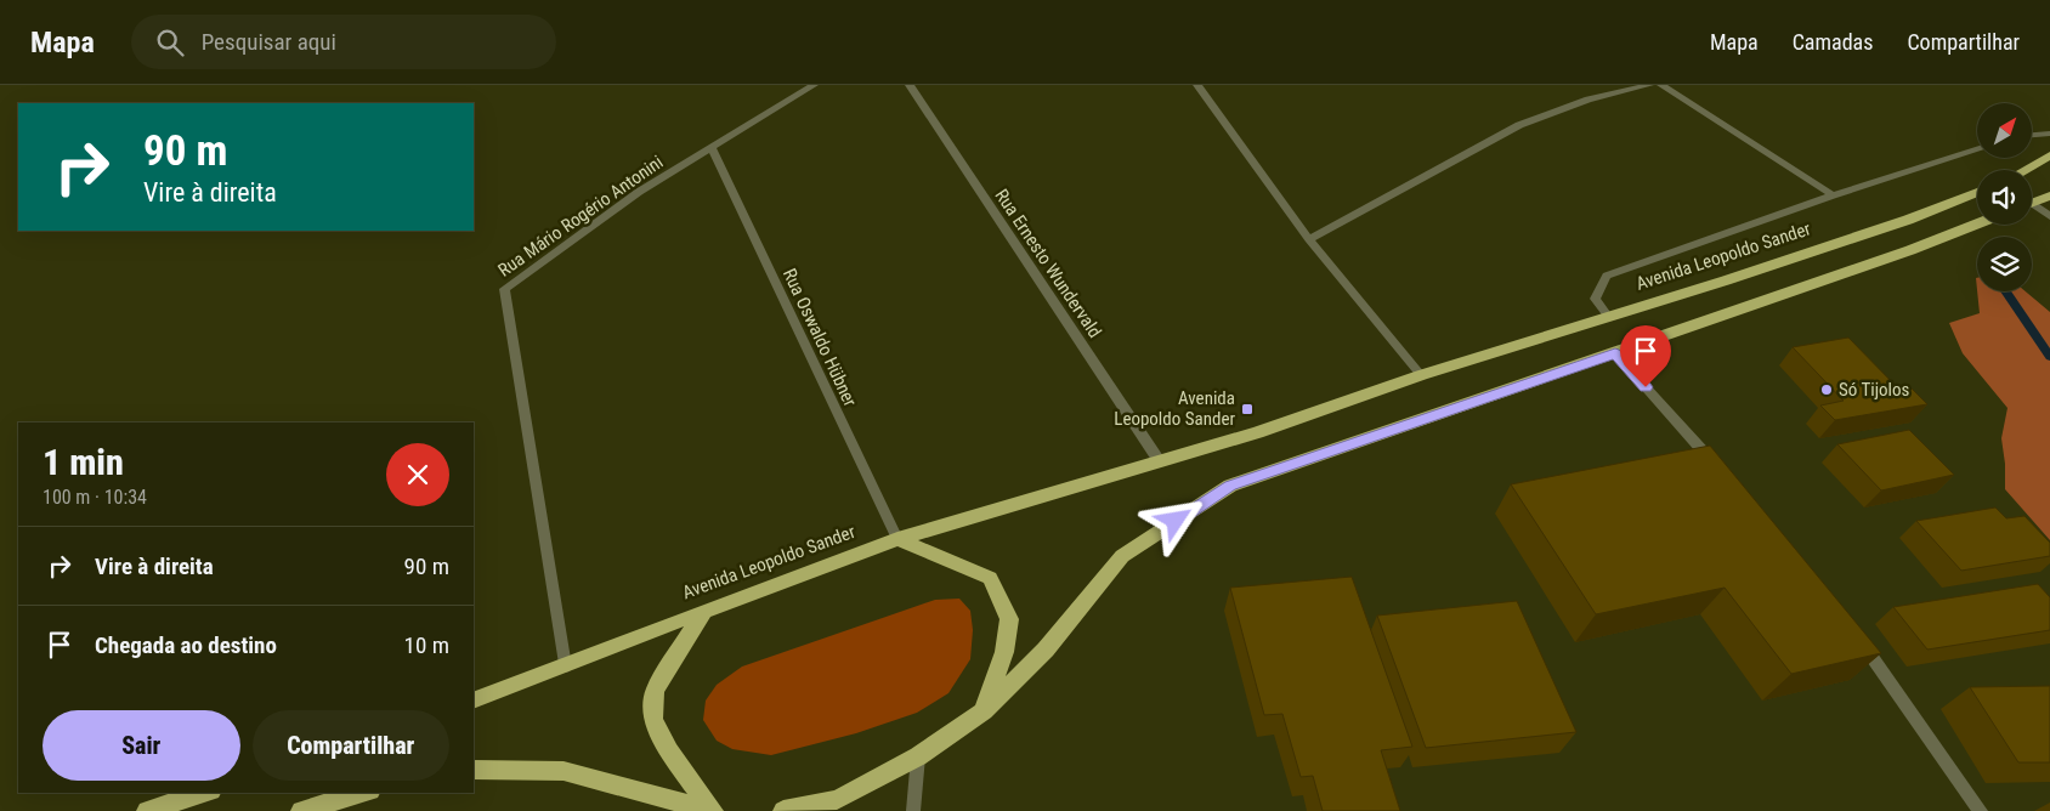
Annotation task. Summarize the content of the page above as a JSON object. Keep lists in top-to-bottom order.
{
  "streets": {
    "highway": ["Avenida Leopoldo Sander"],
    "street": ["Rua Mário Rogério Antonini", "Rua Ernesto Wundervald", "Rua Oswaldo Hübner"]
  },
  "crossings": [
    ["Rua Mário Rogério Antonini", "Avenida Leopoldo Sander"],
    ["Rua Mário Rogério Antonini", "Rua Oswaldo Hübner"],
    ["Avenida Leopoldo Sander", "Rua Ernesto Wundervald"],
    ["Avenida Leopoldo Sander", "Rua Oswaldo Hübner"]
  ],
  "places": {
    "other": ["Só Tijolos"],
    "transit": ["Avenida Leopoldo Sander"]
  },
  "north": "top right",
  "page": {
    "header": "Mapa",
    "search": "Pesquisar aqui",
    "nav": ["Mapa", "Camadas", "Compartilhar"],
    "turn": ["90 m", "Vire à direita"],
    "heading": ["1 min", "100 m · 10:34"],
    "list": [
      {
        "name": "Vire à direita",
        "value": "90 m"
      },
      {
        "name": "Chegada ao destino",
        "value": "10 m"
      }
    ],
    "buttons": ["Sair", "Compartilhar"]
  }
}
